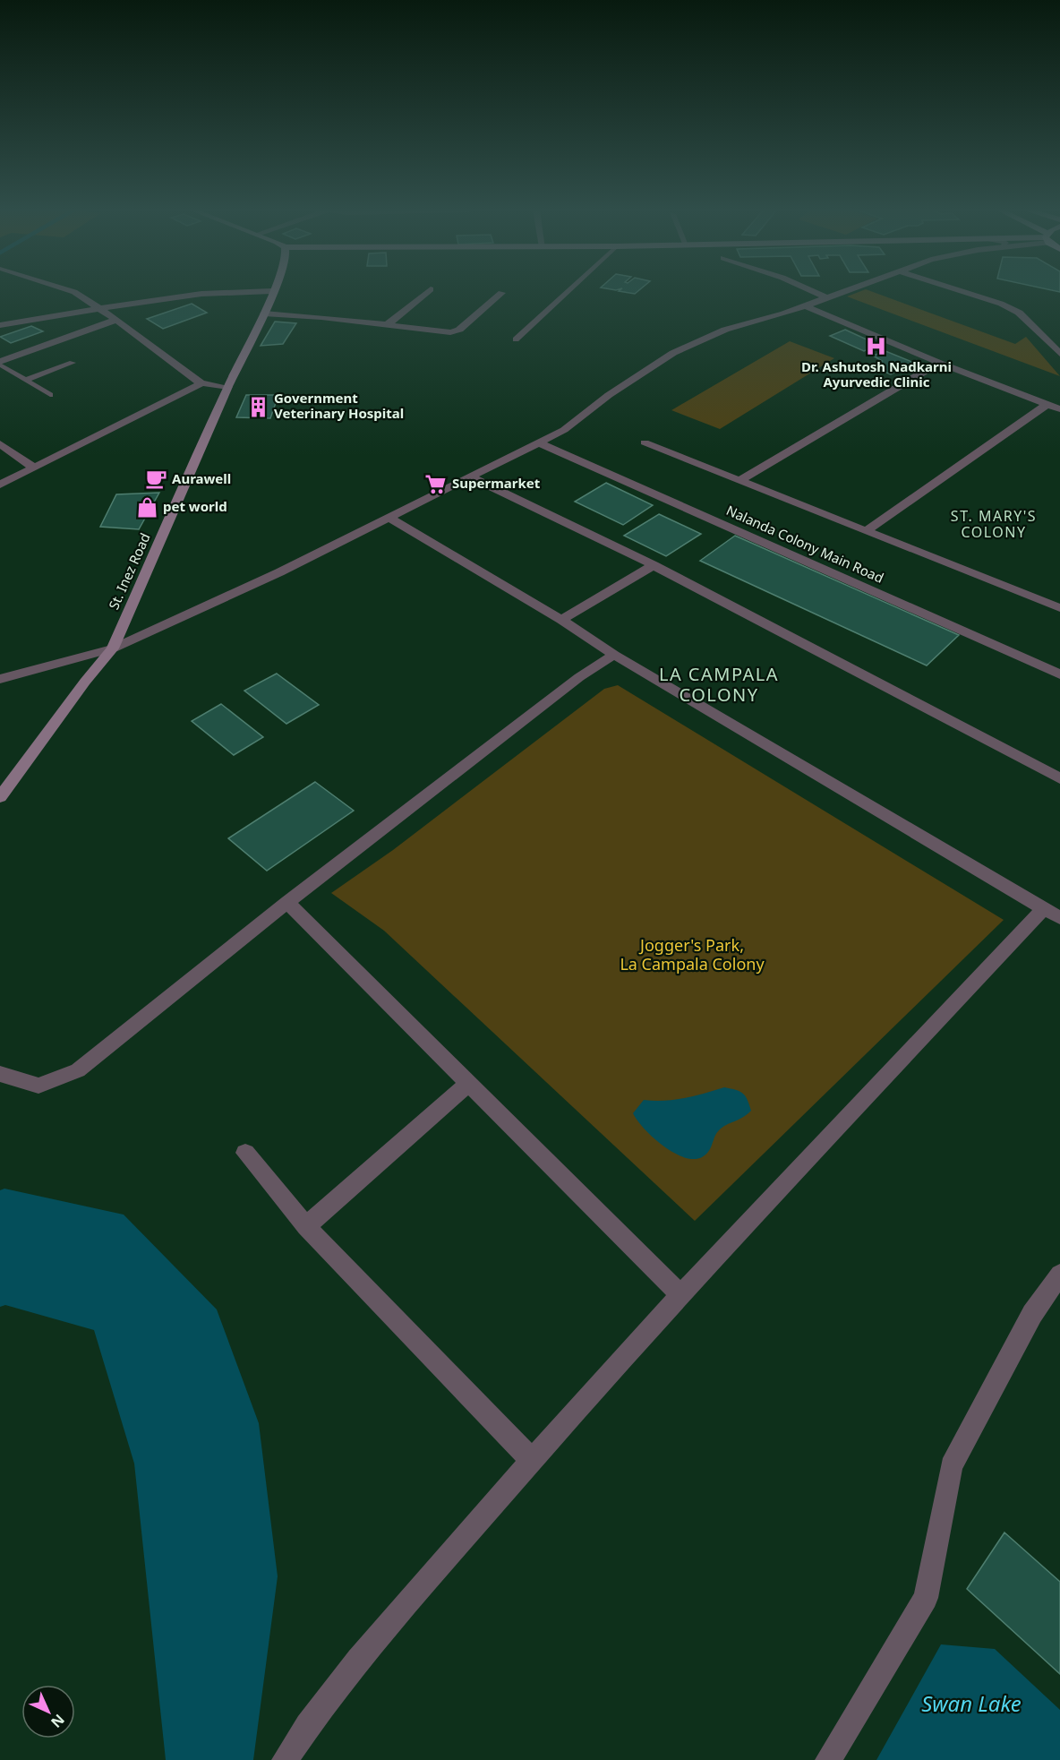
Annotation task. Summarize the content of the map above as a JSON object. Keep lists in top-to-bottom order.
{
  "streets": {
    "main road": ["St. Inez Road"],
    "street": ["Nalanda Colony Main Road"]
  },
  "districts": ["ST. MARY'S COLONY", "LA CAMPALA COLONY"],
  "water": ["Swan Lake"],
  "parks": ["Jogger's Park, La Campala Colony"],
  "places": {
    "hospital": ["Dr. Ashutosh Nadkarni Ayurvedic Clinic"],
    "building": ["Government Veterinary Hospital"],
    "cafe": ["Aurawell"],
    "supermarket": ["Supermarket"],
    "shop": ["pet world"]
  },
  "north": "bottom right"
}
